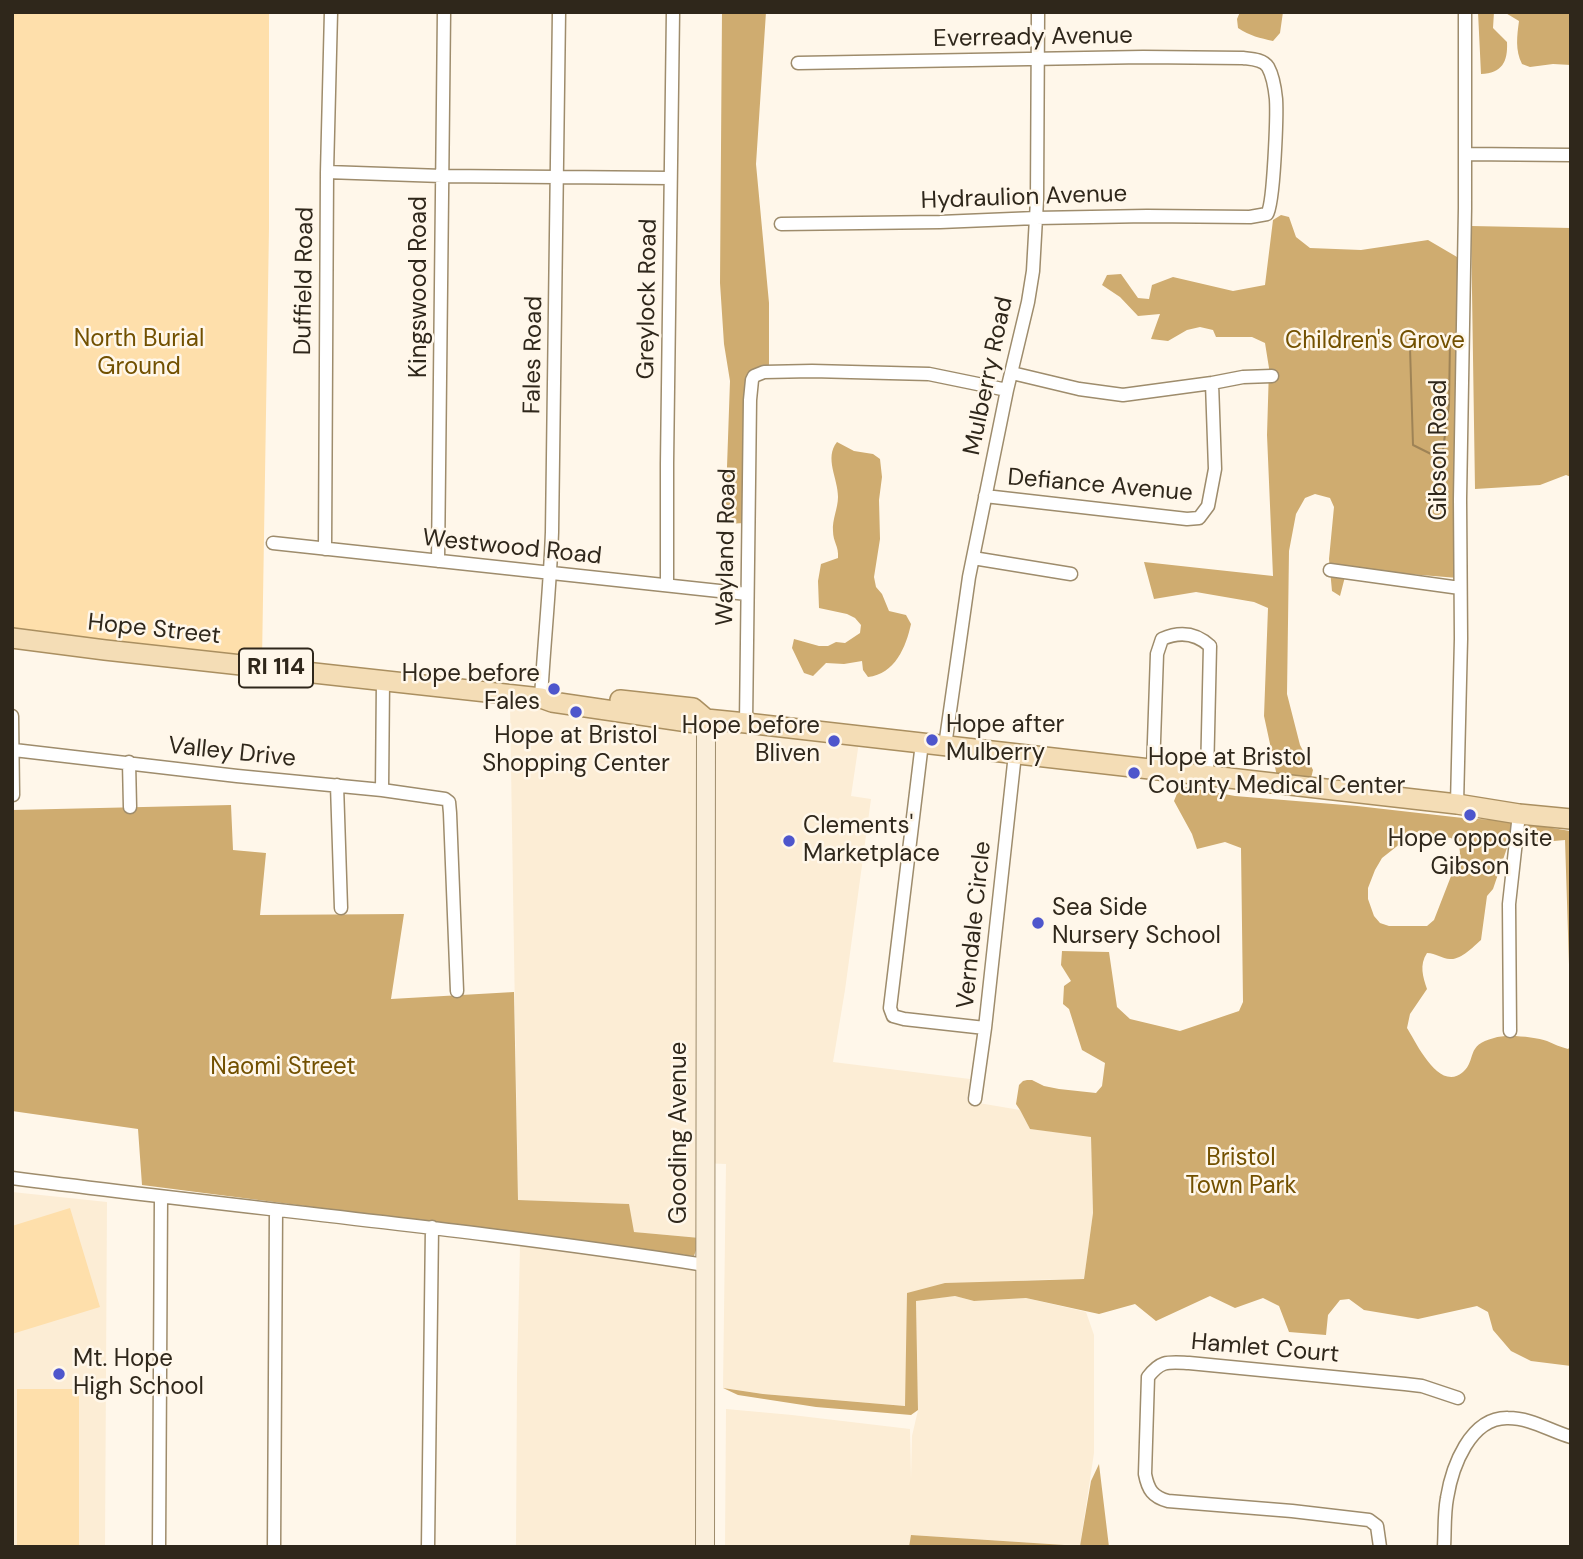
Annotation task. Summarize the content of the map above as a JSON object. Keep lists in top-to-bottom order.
{
  "streets": {
    "main road": ["Hope Street", "RI 114", "Gooding Avenue"],
    "street": [
      "Everready Avenue",
      "Hydraulion Avenue",
      "Duffield Road",
      "Kingswood Road",
      "Greylock Road",
      "Fales Road",
      "Mulberry Road",
      "Gibson Road",
      "Defiance Avenue",
      "Wayland Road",
      "Westwood Road",
      "Valley Drive",
      "Verndale Circle",
      "Hamlet Court"
    ]
  },
  "crossings": [
    ["Everready Avenue", "Hydraulion Avenue"],
    ["Everready Avenue", "Mulberry Road"],
    ["Hydraulion Avenue", "Mulberry Road"],
    ["Duffield Road", "Westwood Road"],
    ["Kingswood Road", "Westwood Road"],
    ["Greylock Road", "Westwood Road"],
    ["Fales Road", "Westwood Road"],
    ["Fales Road", "Hope Street"],
    ["Mulberry Road", "Defiance Avenue"],
    ["Mulberry Road", "Wayland Road"],
    ["Mulberry Road", "Hope Street"],
    ["Gibson Road", "Hope Street"],
    ["Wayland Road", "Westwood Road"],
    ["Wayland Road", "Hope Street"],
    ["Hope Street", "Verndale Circle"],
    ["Hope Street", "Gooding Avenue"]
  ],
  "parks": [
    "North Burial Ground",
    "Children's Grove",
    "Naomi Street",
    "Bristol Town Park"
  ],
  "places": [
    "Hope before Fales",
    "Hope at Bristol Shopping Center",
    "Hope after Mulberry",
    "Hope before Bliven",
    "Hope at Bristol County Medical Center",
    "Hope opposite Gibson",
    "Clements' Marketplace",
    "Sea Side Nursery School",
    "Mt. Hope High School"
  ]
}
